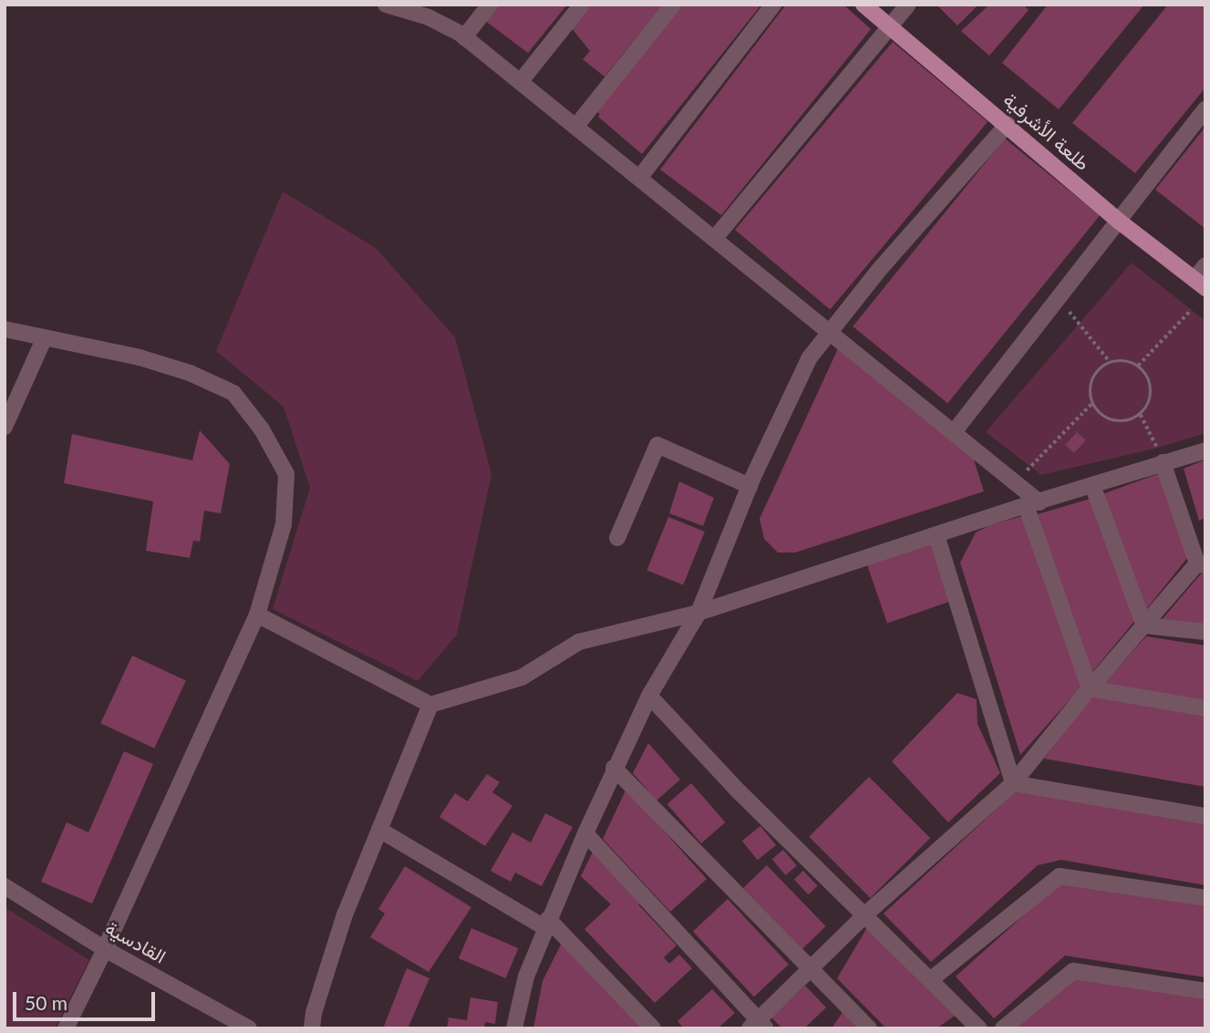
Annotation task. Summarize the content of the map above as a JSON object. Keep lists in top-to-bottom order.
{
  "streets": {
    "main road": ["طلعة الأشرفية"],
    "street": ["القادسية"]
  },
  "scale_bar": "50 m"
}
